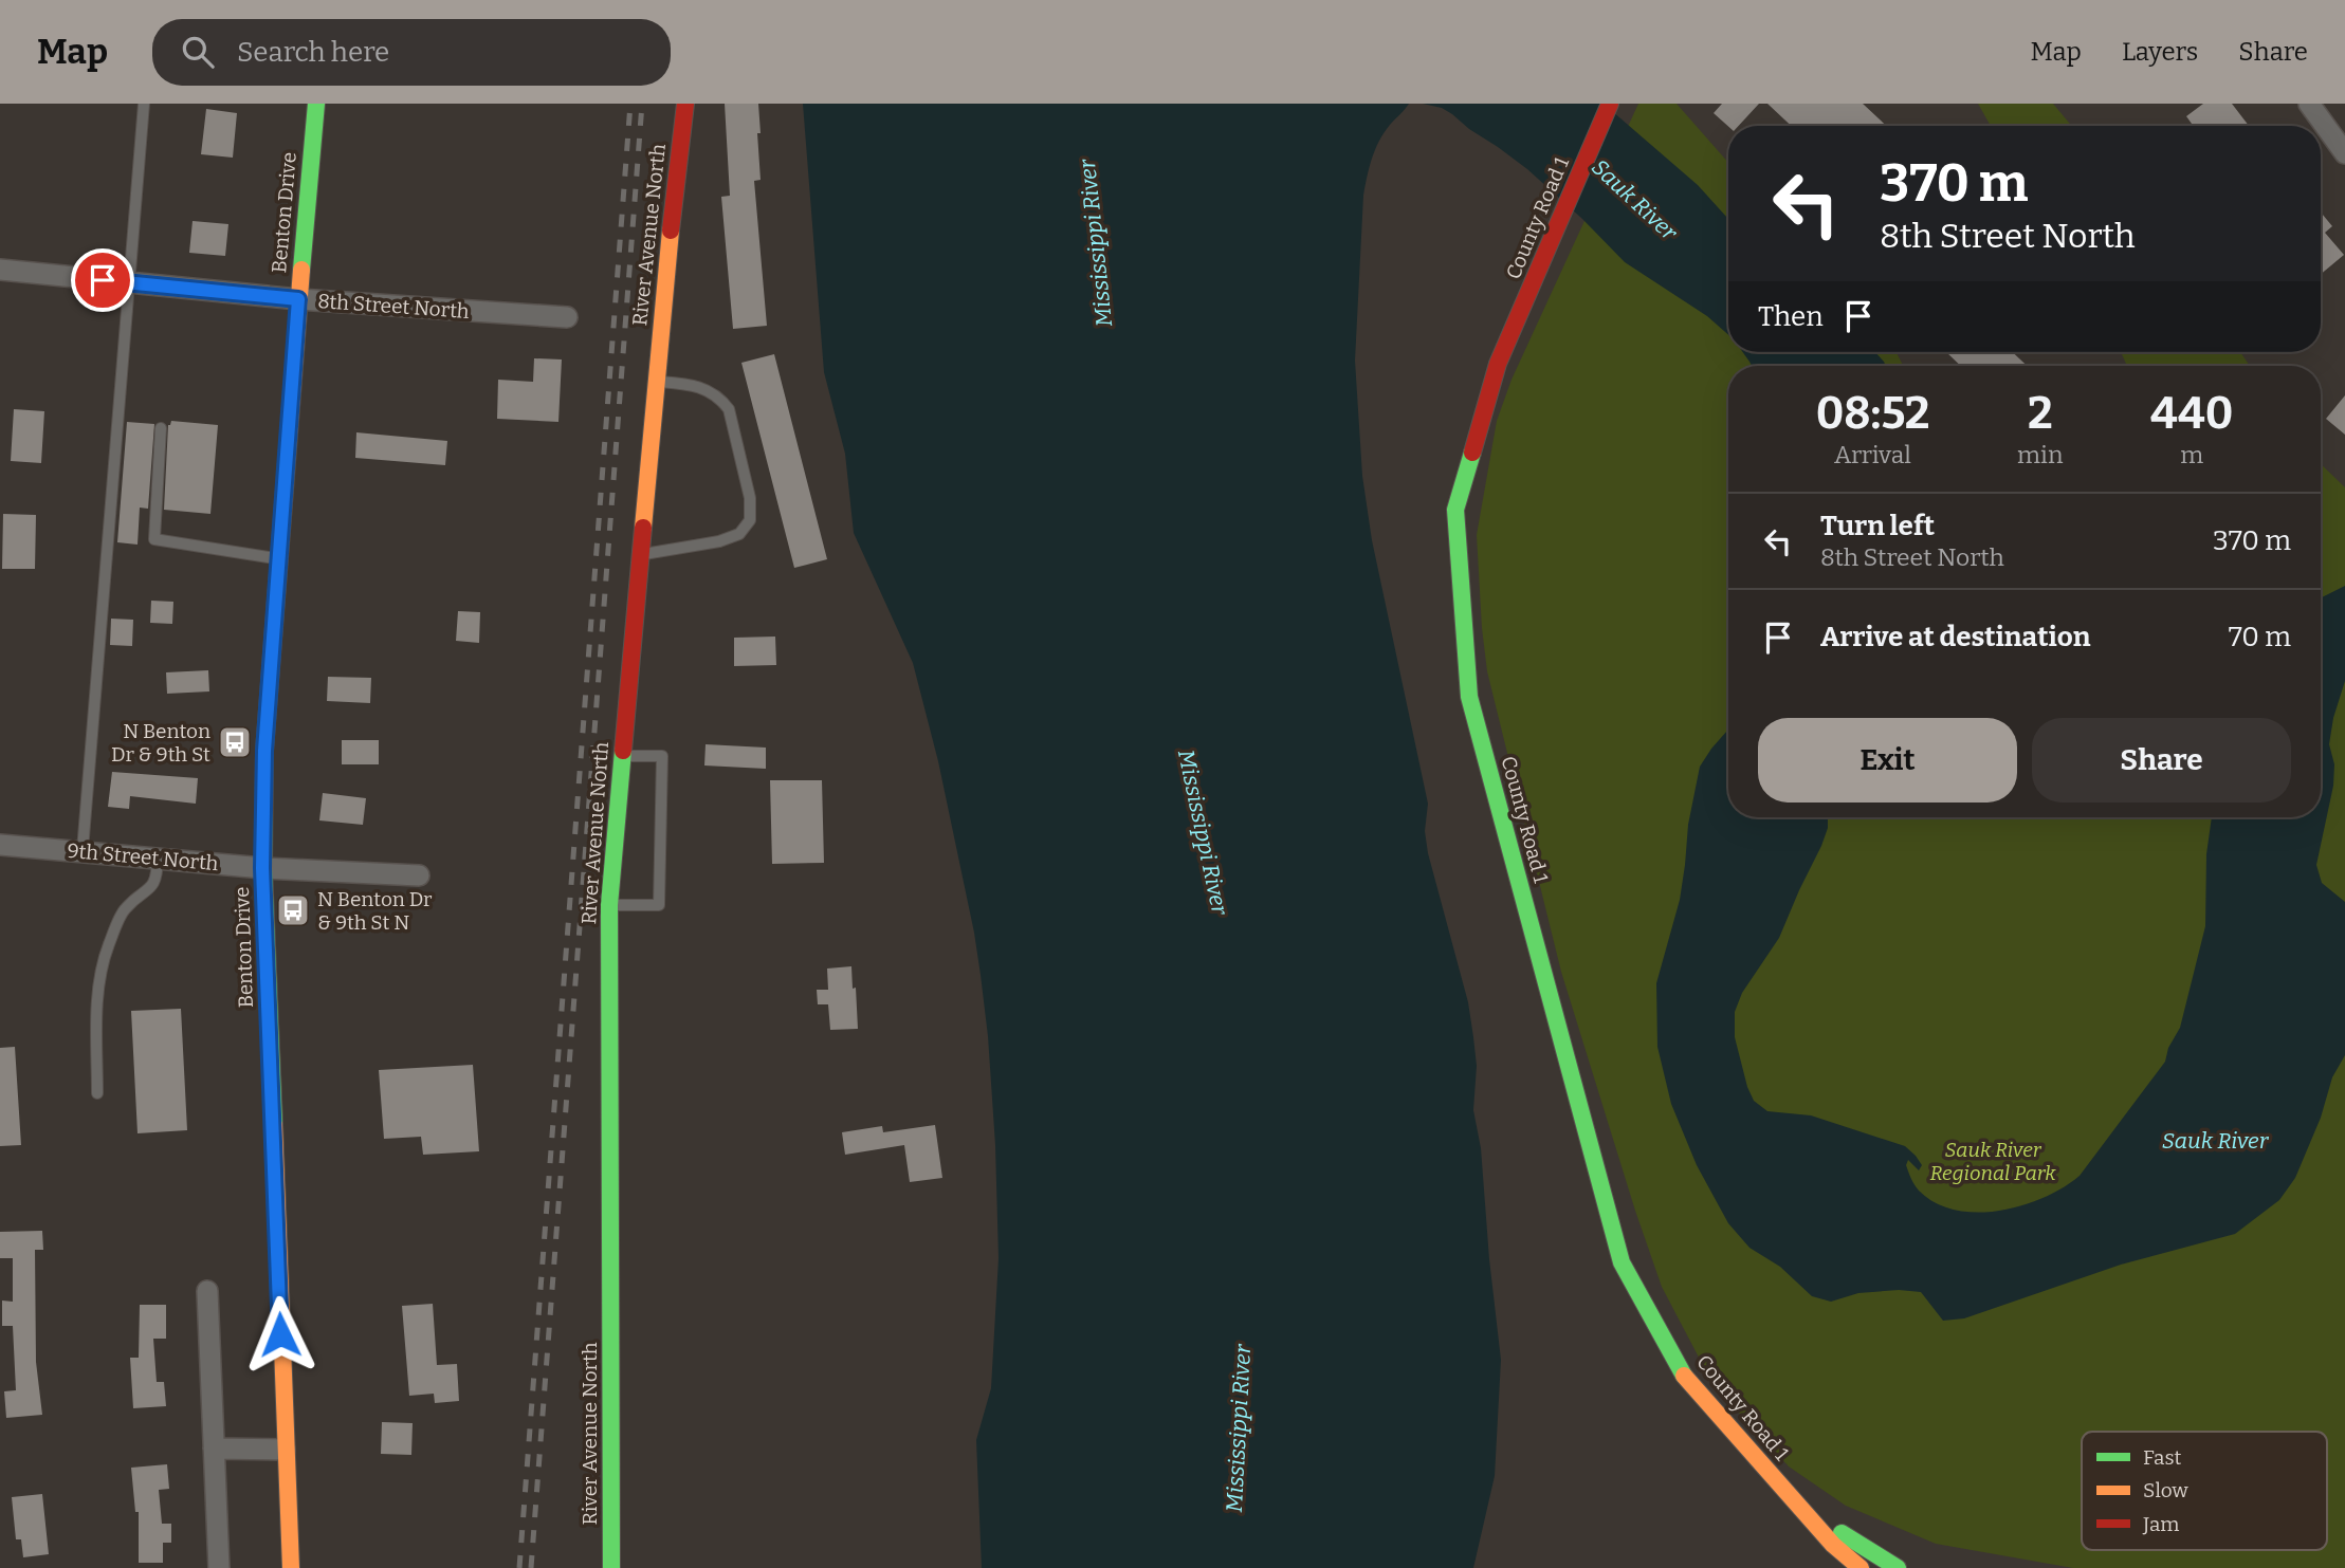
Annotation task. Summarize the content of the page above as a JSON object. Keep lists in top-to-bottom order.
{
  "streets": {
    "street": [
      "Benton Drive",
      "County Road 1",
      "River Avenue North",
      "8th Street North",
      "9th Street North"
    ]
  },
  "crossings": [
    ["Benton Drive", "8th Street North"],
    ["Benton Drive", "9th Street North"]
  ],
  "water": ["Sauk River", "Mississippi River"],
  "parks": ["Sauk River Regional Park"],
  "places": {
    "bus stop": ["N Benton Dr & 9th St", "N Benton Dr & 9th St N"]
  },
  "legend": ["Fast", "Slow", "Jam"],
  "page": {
    "header": "Map",
    "search": "Search here",
    "nav": ["Map", "Layers", "Share"],
    "turn": ["370 m", "8th Street North"],
    "then": "Then",
    "eta": [
      "08:52",
      "Arrival",
      "2",
      "min",
      "440",
      "m"
    ],
    "list": [
      {
        "name": "Turn left",
        "note": "8th Street North",
        "value": "370 m"
      },
      {
        "name": "Arrive at destination",
        "value": "70 m"
      }
    ],
    "buttons": ["Exit", "Share"]
  }
}
